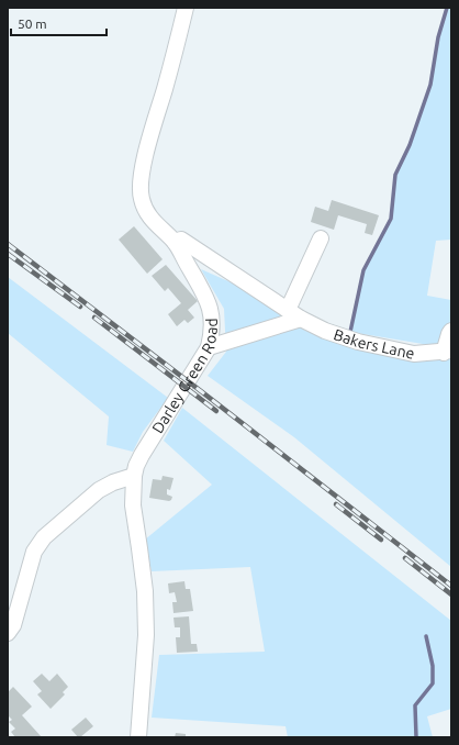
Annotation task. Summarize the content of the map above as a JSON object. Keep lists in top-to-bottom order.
{
  "streets": {
    "street": ["Bakers Lane", "Darley Green Road"]
  },
  "crossings": [
    ["Bakers Lane", "Darley Green Road"]
  ],
  "scale_bar": "50 m"
}
